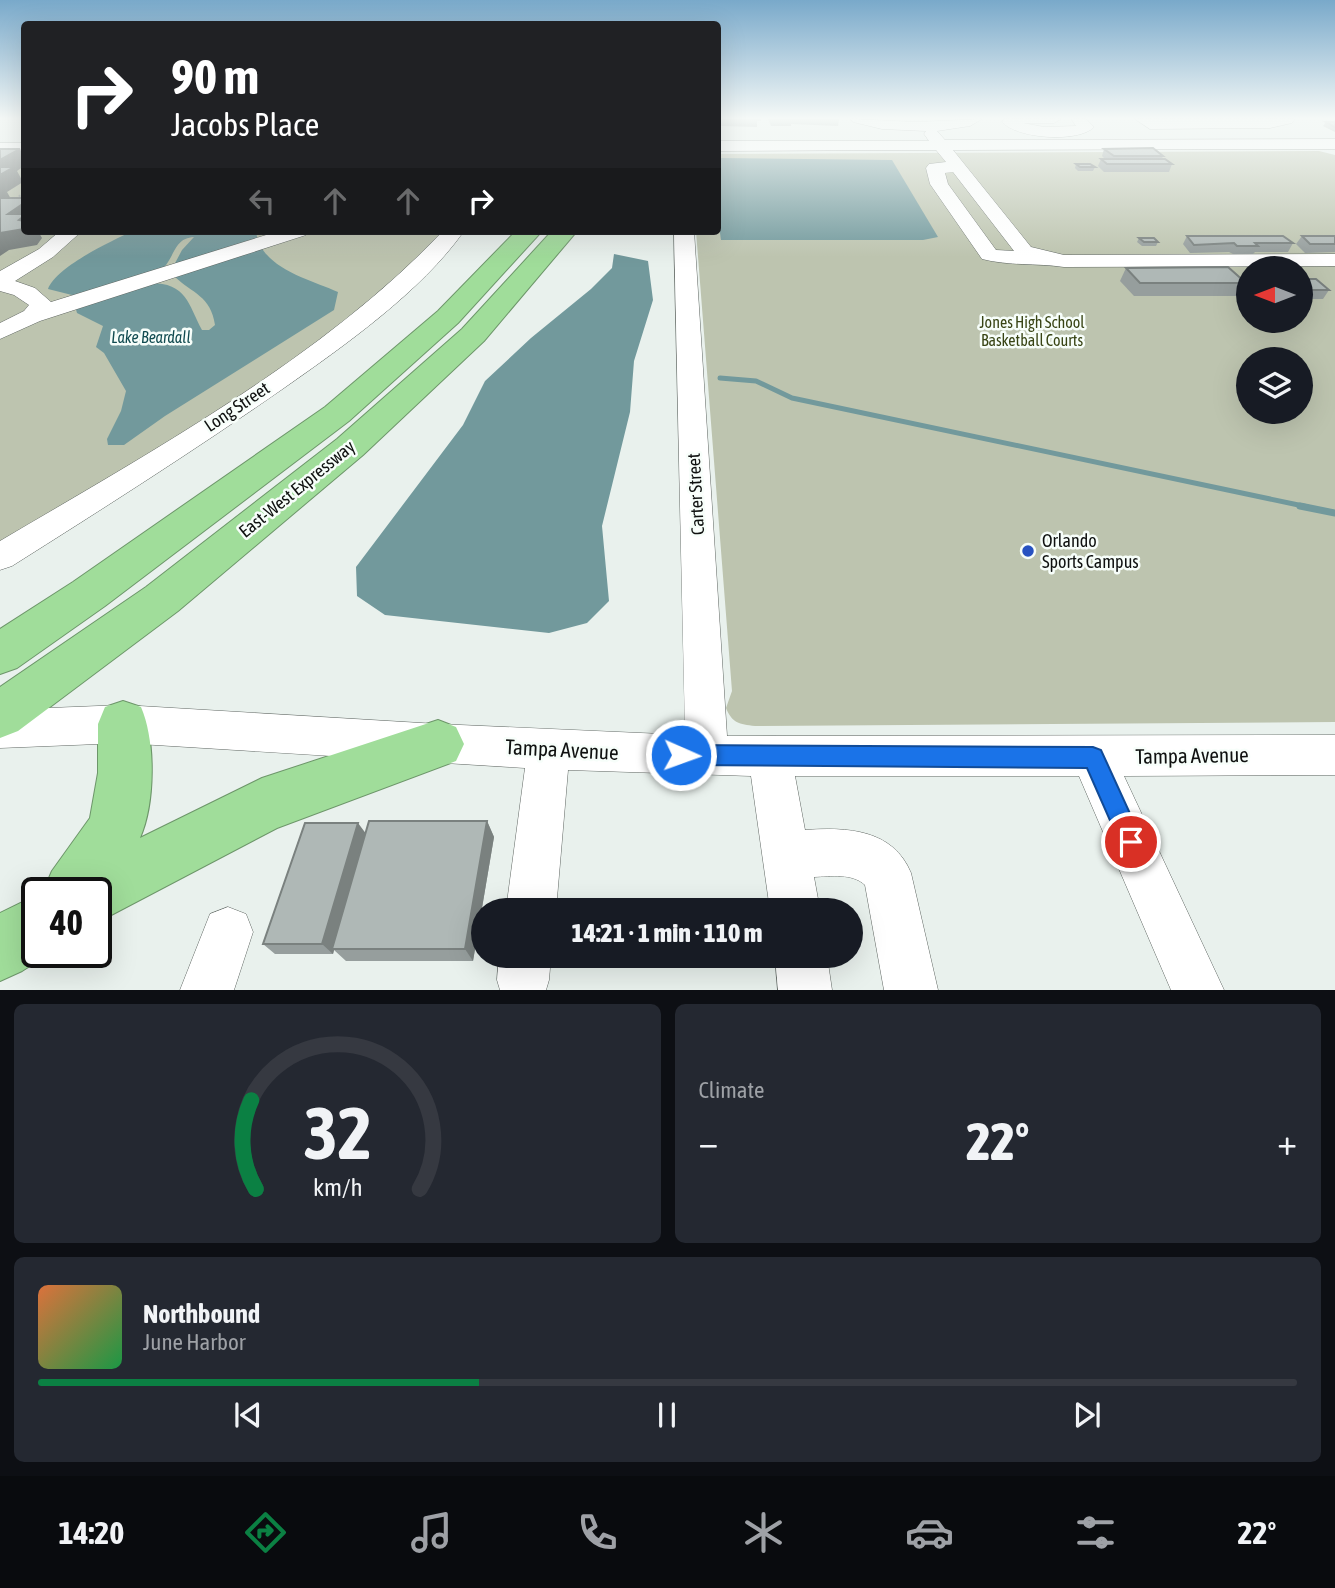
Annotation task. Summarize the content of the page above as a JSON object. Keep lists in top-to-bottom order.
{
  "streets": {
    "highway": ["East-West Expressway"],
    "street": ["Long Street", "Carter Street", "Tampa Avenue"]
  },
  "crossings": [
    ["Carter Street", "Tampa Avenue"]
  ],
  "water": ["Lake Beardall"],
  "parks": ["Jones High School Basketball Courts"],
  "places": ["Orlando Sports Campus"],
  "north": "left",
  "page": {
    "turn": ["90 m", "Jacobs Place"],
    "limit": "40",
    "trip": "14:21 · 1 min · 110 m",
    "tile": "Climate",
    "heat": ["−", "22°", "+"],
    "song": ["Northbound", "June Harbor"],
    "tabs": ["14:20", "22°"],
    "gauge": ["32", "km/h"]
  }
}
